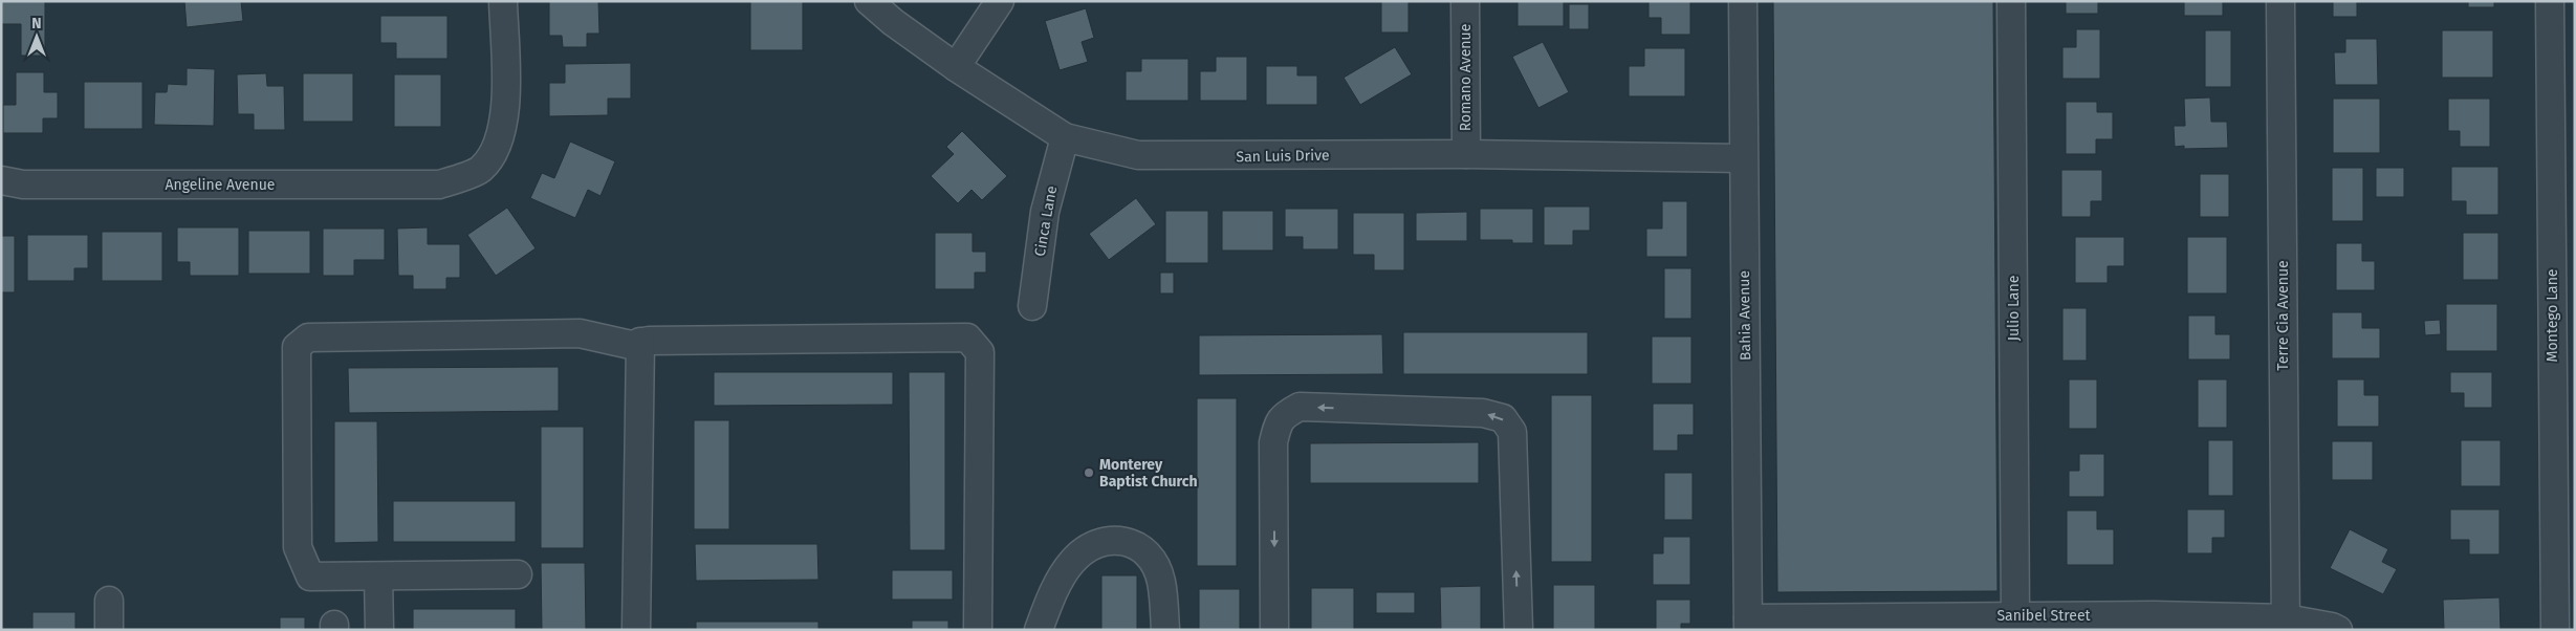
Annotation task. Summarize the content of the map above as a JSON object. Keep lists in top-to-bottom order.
{
  "streets": {
    "street": [
      "Romano Avenue",
      "San Luis Drive",
      "Angeline Avenue",
      "Cinca Lane",
      "Julio Lane",
      "Bahia Avenue",
      "Terre Cia Avenue",
      "Montego Lane",
      "Sanibel Street"
    ]
  },
  "crossings": [
    ["Romano Avenue", "San Luis Drive"],
    ["San Luis Drive", "Cinca Lane"],
    ["San Luis Drive", "Bahia Avenue"],
    ["Julio Lane", "Sanibel Street"],
    ["Bahia Avenue", "Sanibel Street"],
    ["Terre Cia Avenue", "Sanibel Street"]
  ],
  "places": ["Monterey Baptist Church"],
  "north": "top"
}
